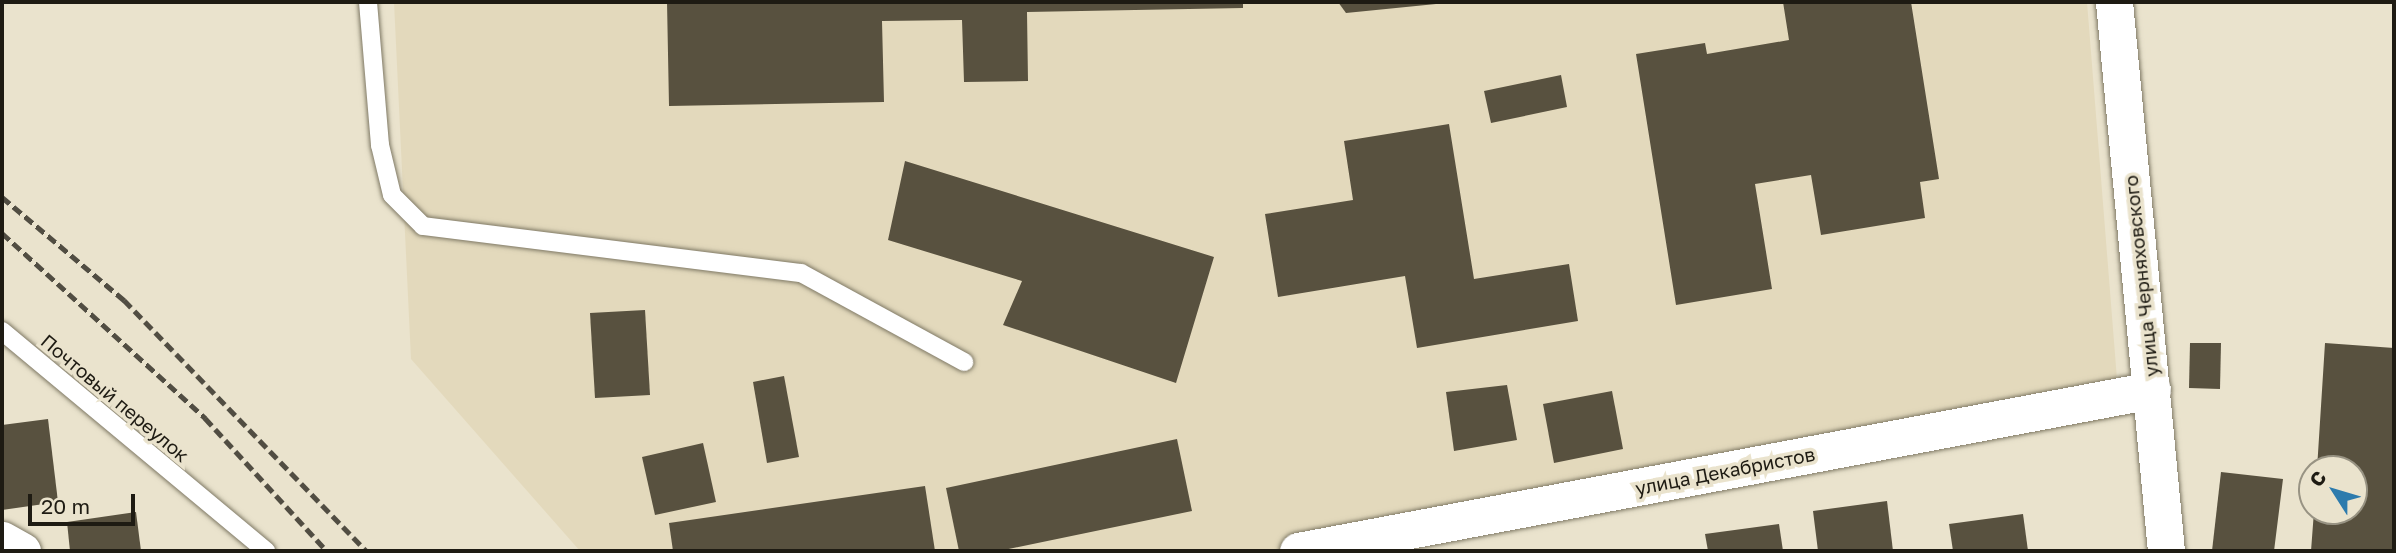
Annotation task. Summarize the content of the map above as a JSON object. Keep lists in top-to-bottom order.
{
  "streets": {
    "street": ["улица Черняховского", "улица Декабристов"],
    "lane": ["Почтовый переулок"]
  },
  "crossings": [
    ["улица Черняховского", "улица Декабристов"]
  ],
  "scale_bar": "20 m",
  "north": "top left"
}
